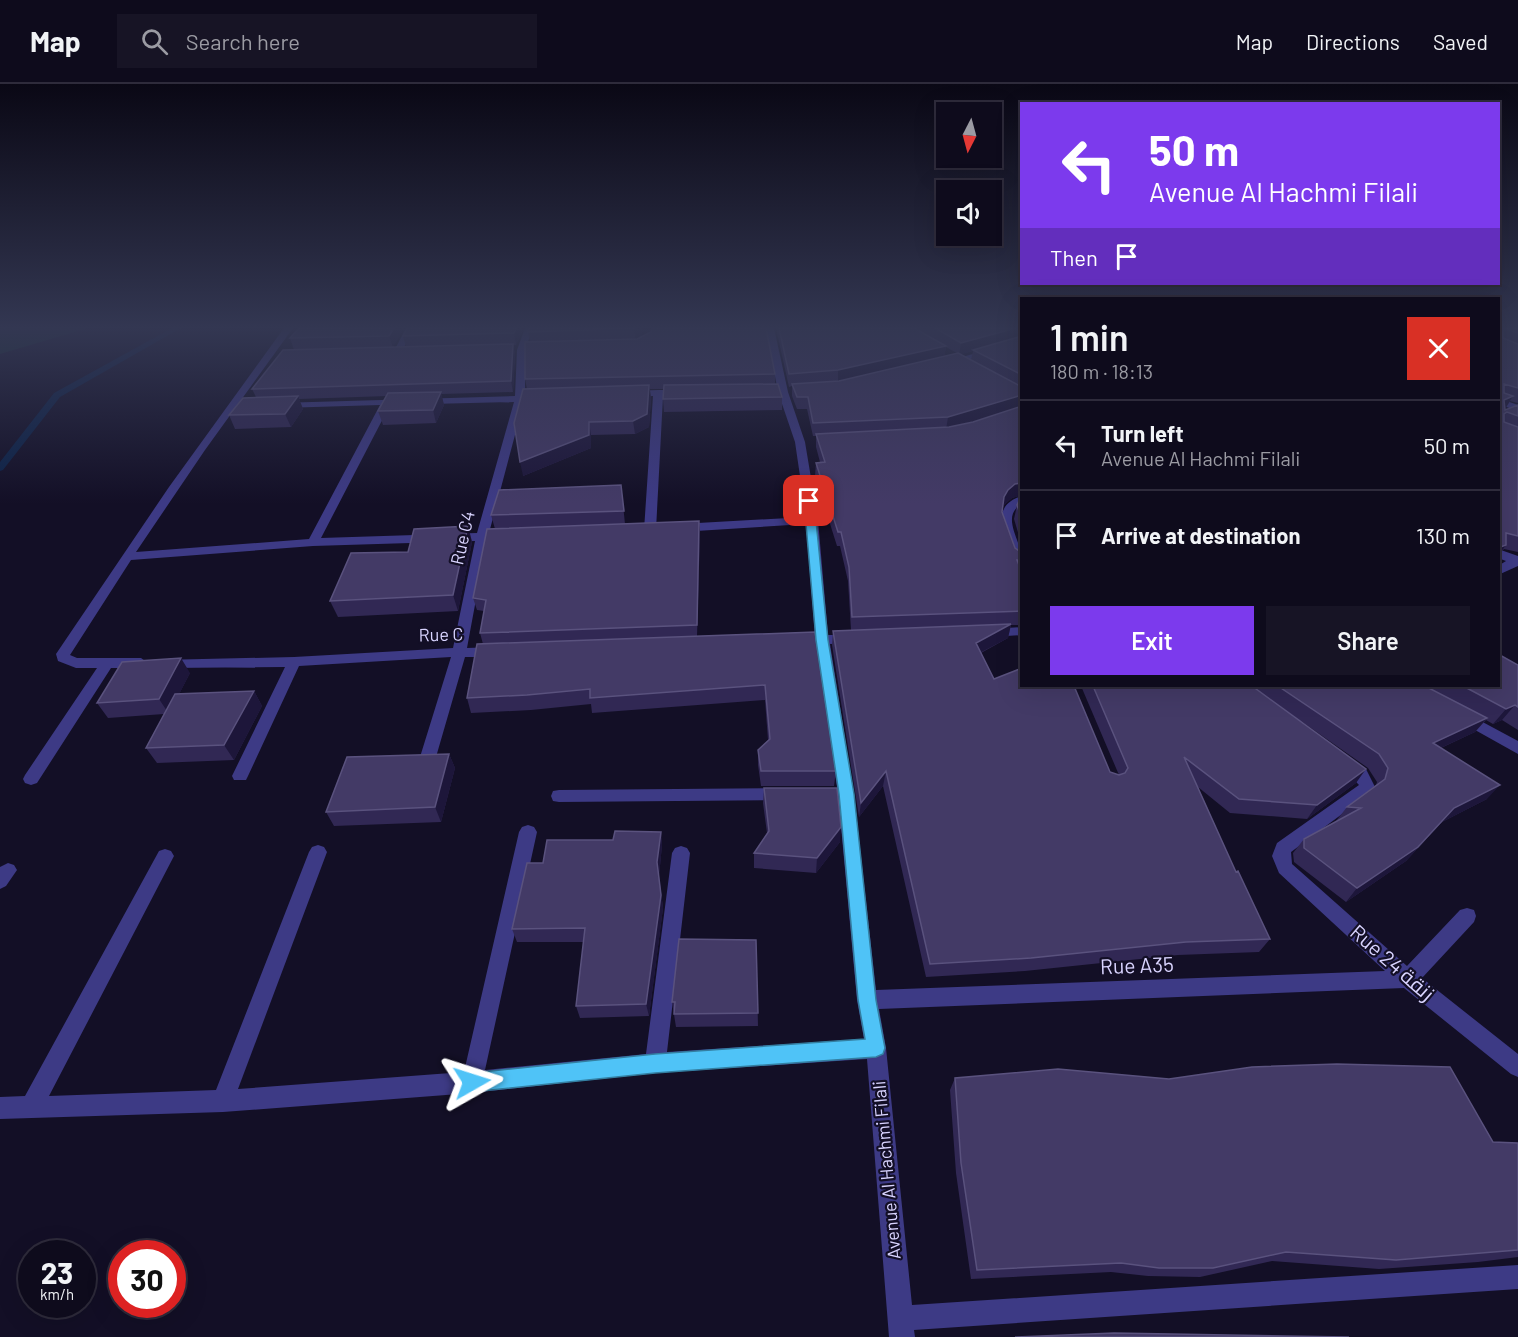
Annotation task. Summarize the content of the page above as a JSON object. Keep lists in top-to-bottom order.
{
  "streets": {
    "street": [
      "Rue C4",
      "Rue C",
      "Rue 24 زنقة",
      "Rue A35",
      "Avenue Al Hachmi Filali"
    ]
  },
  "crossings": [
    ["Rue C4", "Rue C"],
    ["Rue 24 زنقة", "Rue A35"],
    ["Rue A35", "Avenue Al Hachmi Filali"]
  ],
  "north": "bottom",
  "page": {
    "header": "Map",
    "search": "Search here",
    "nav": ["Map", "Directions", "Saved"],
    "turn": ["50 m", "Avenue Al Hachmi Filali"],
    "then": "Then",
    "heading": ["1 min", "180 m · 18:13"],
    "list": [
      {
        "name": "Turn left",
        "note": "Avenue Al Hachmi Filali",
        "value": "50 m"
      },
      {
        "name": "Arrive at destination",
        "value": "130 m"
      }
    ],
    "buttons": ["Exit", "Share"],
    "speed": "23 km/h",
    "limit": "30"
  }
}
